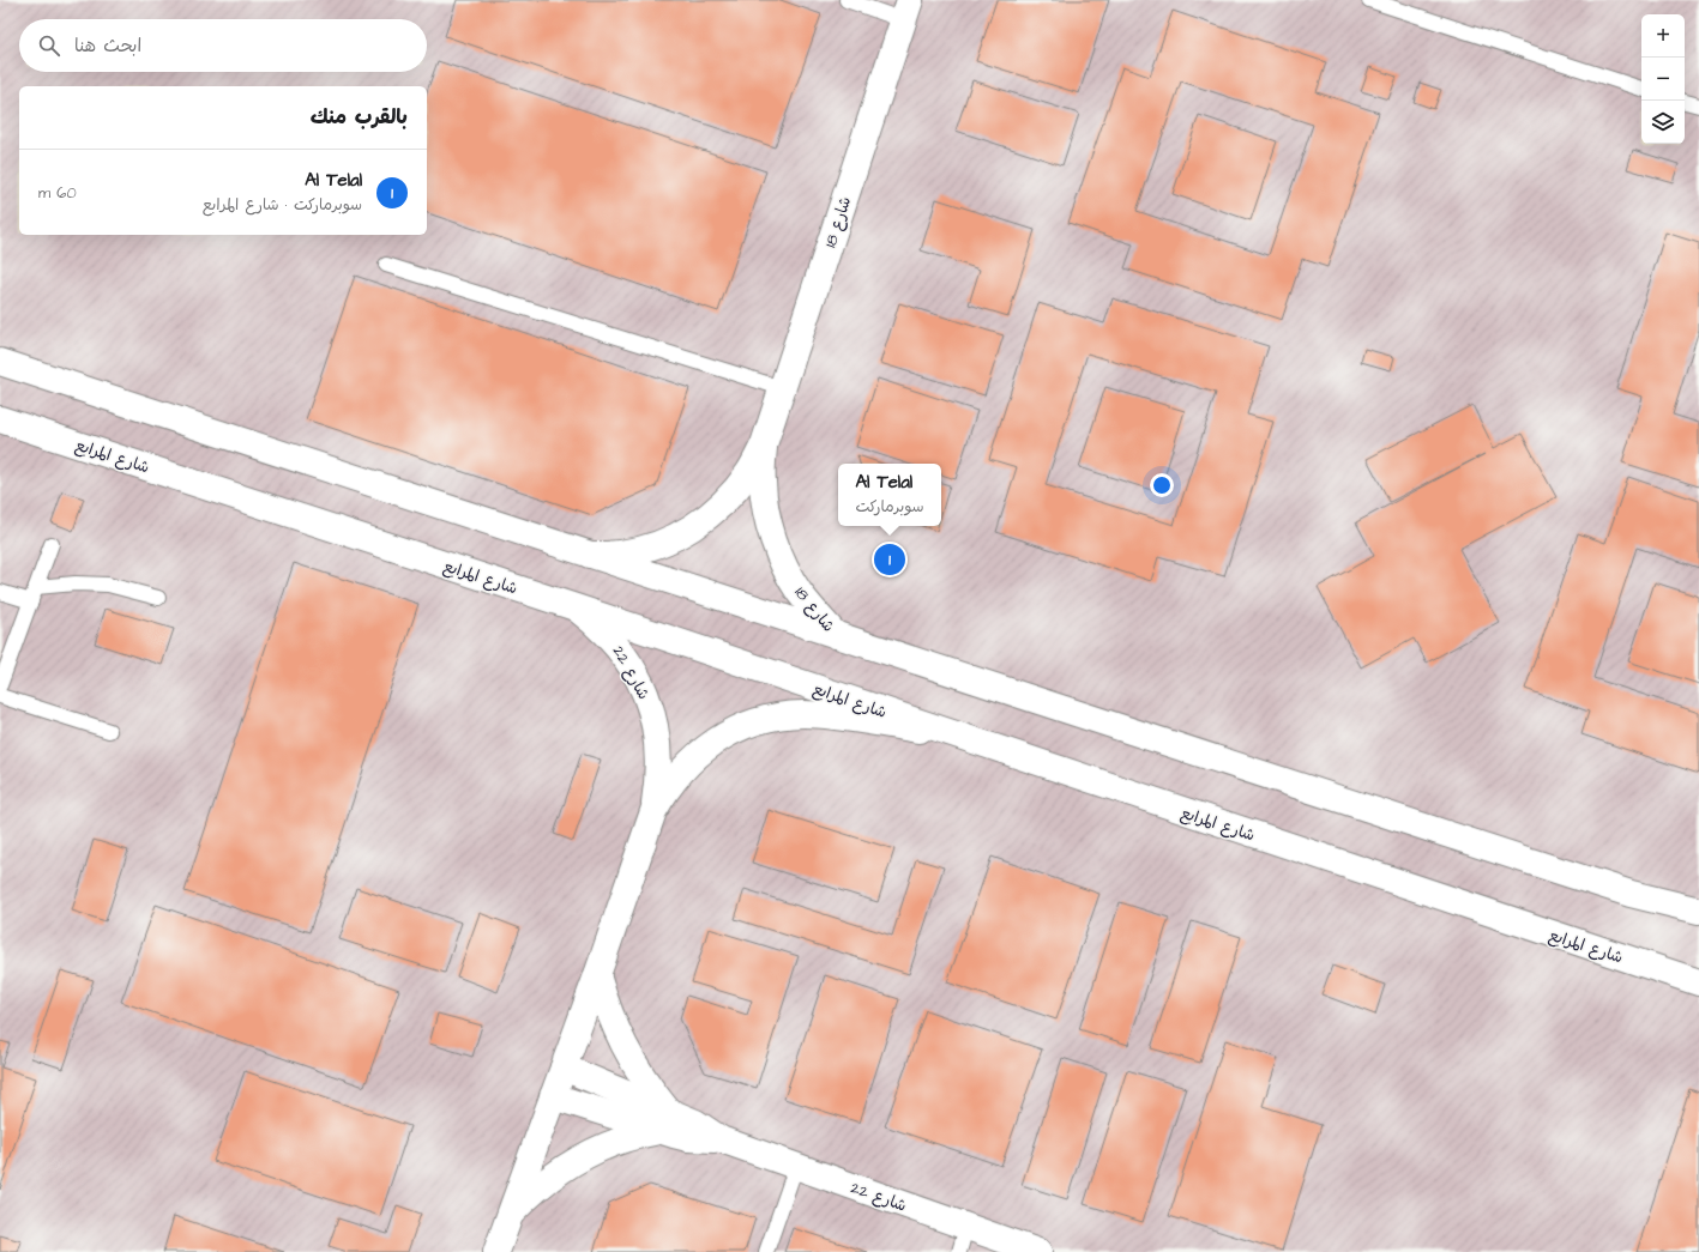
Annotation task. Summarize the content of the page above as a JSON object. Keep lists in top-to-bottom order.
{
  "streets": {
    "main road": ["شارع 18", "شارع المرابع", "شارع 22"]
  },
  "crossings": [
    ["شارع المرابع", "شارع 22"]
  ],
  "page": {
    "map_buttons": ["+", "−"],
    "search": "ابحث هنا",
    "heading": "بالقرب منك",
    "list": [
      {
        "mark": "1",
        "name": "Al Telal",
        "note": "سوبرماركت · شارع المرابع",
        "value": "60 m"
      }
    ],
    "popup": ["Al Telal", "سوبرماركت"],
    "pins": "1"
  }
}
